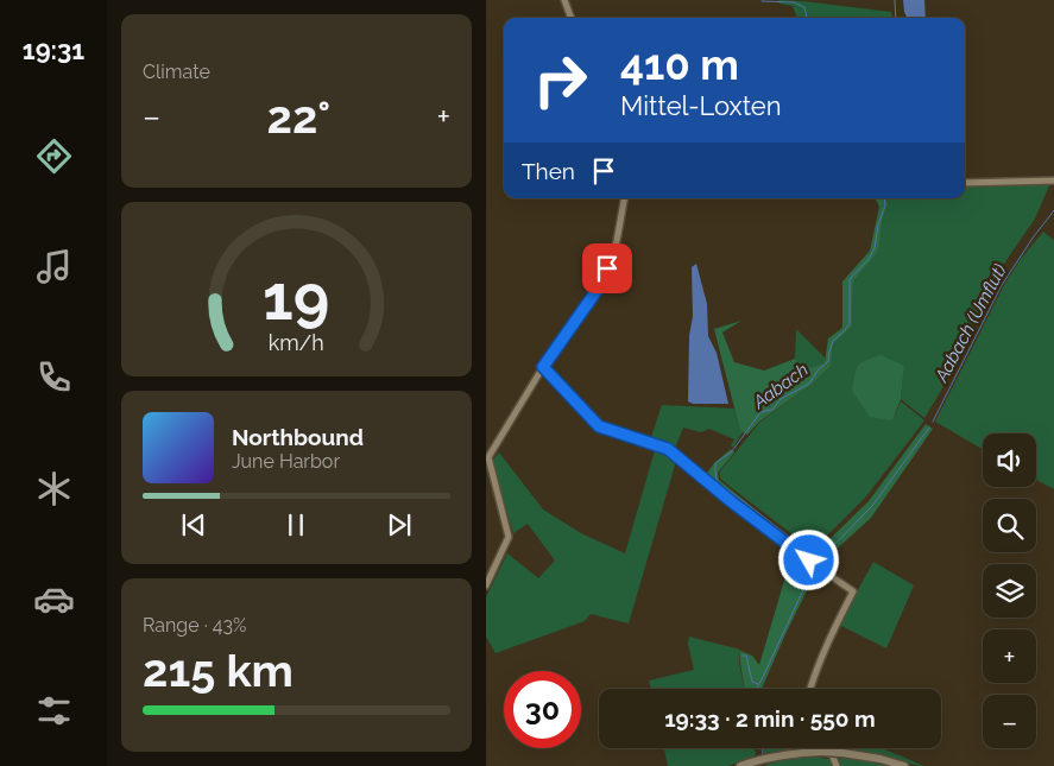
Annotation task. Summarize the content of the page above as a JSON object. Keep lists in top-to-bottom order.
{
  "water": ["Aabach (Umflut)", "Aabach"],
  "page": {
    "tabs": "19:31",
    "tile": [
      "Climate",
      ["Range · 43%", "215 km"]
    ],
    "turn": ["410 m", "Mittel-Loxten"],
    "heat": ["−", "22°", "+"],
    "then": "Then",
    "song": ["Northbound", "June Harbor"],
    "map_buttons": ["+", "−"],
    "limit": "30",
    "trip": "19:33 · 2 min · 550 m",
    "gauge": ["19", "km/h"]
  }
}
